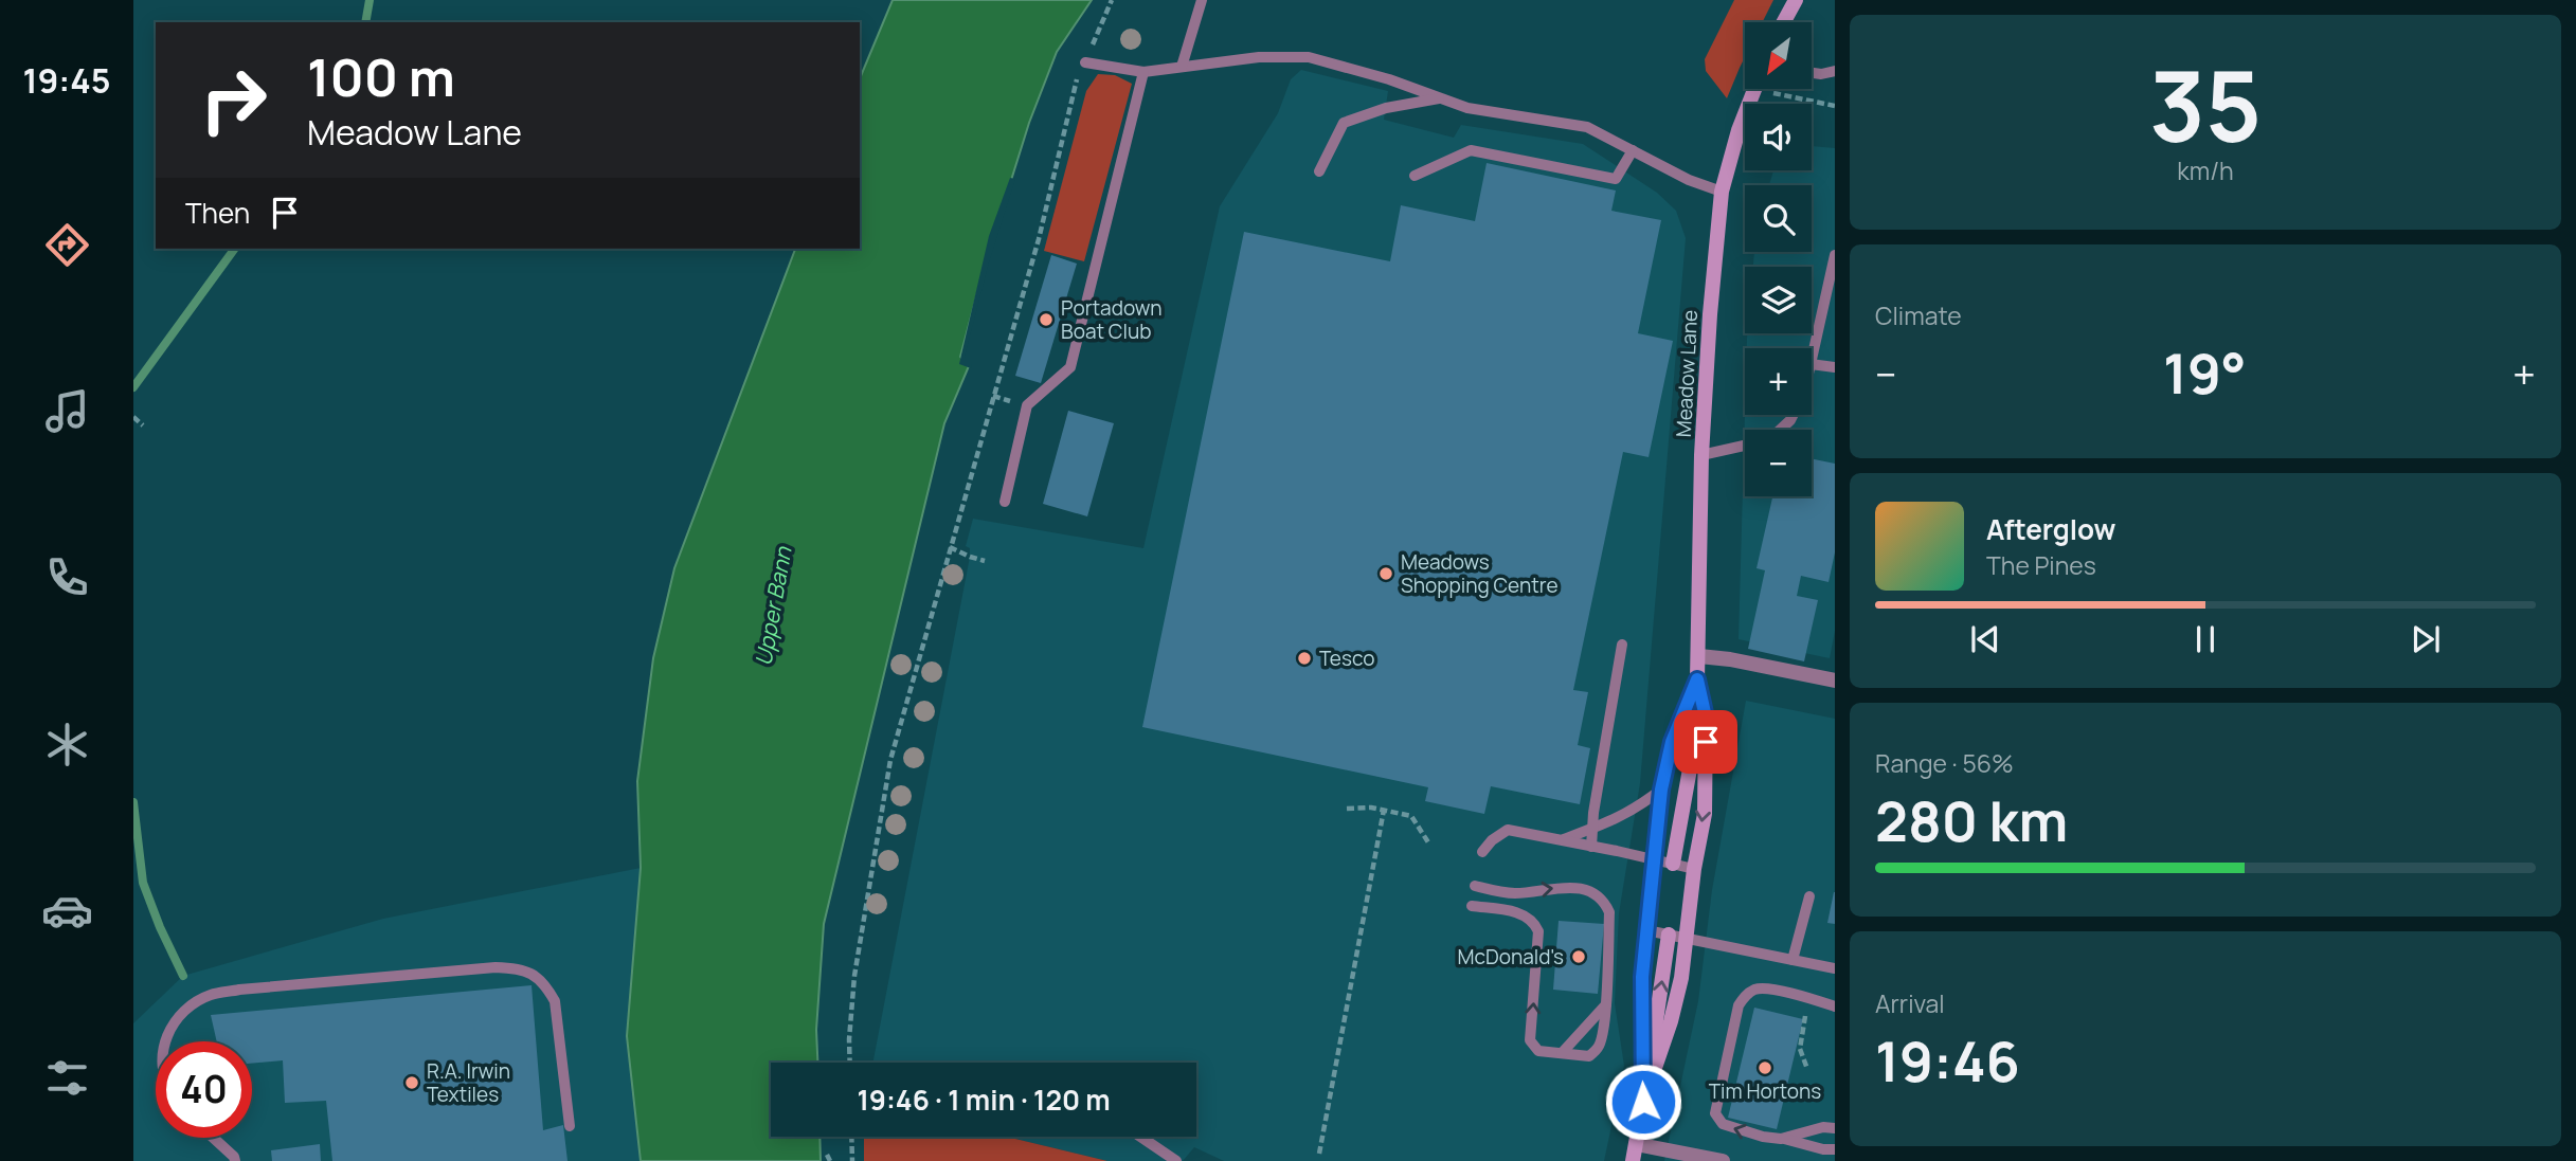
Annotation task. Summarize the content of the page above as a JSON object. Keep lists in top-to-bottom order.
{
  "streets": {
    "street": ["Meadow Lane"]
  },
  "water": ["Upper Bann"],
  "places": [
    "Portadown Boat Club",
    "Meadows Shopping Centre",
    "Tesco",
    "McDonald's",
    "Tim Hortons",
    "R.A. Irwin Textiles"
  ],
  "north": "bottom left",
  "page": {
    "tabs": "19:45",
    "tile": [
      ["35", "km/h"],
      "Climate",
      ["Range · 56%", "280 km"],
      ["Arrival", "19:46"]
    ],
    "map_buttons": ["+", "−"],
    "turn": ["100 m", "Meadow Lane"],
    "then": "Then",
    "heat": ["−", "19°", "+"],
    "song": ["Afterglow", "The Pines"],
    "limit": "40",
    "trip": "19:46 · 1 min · 120 m"
  }
}
